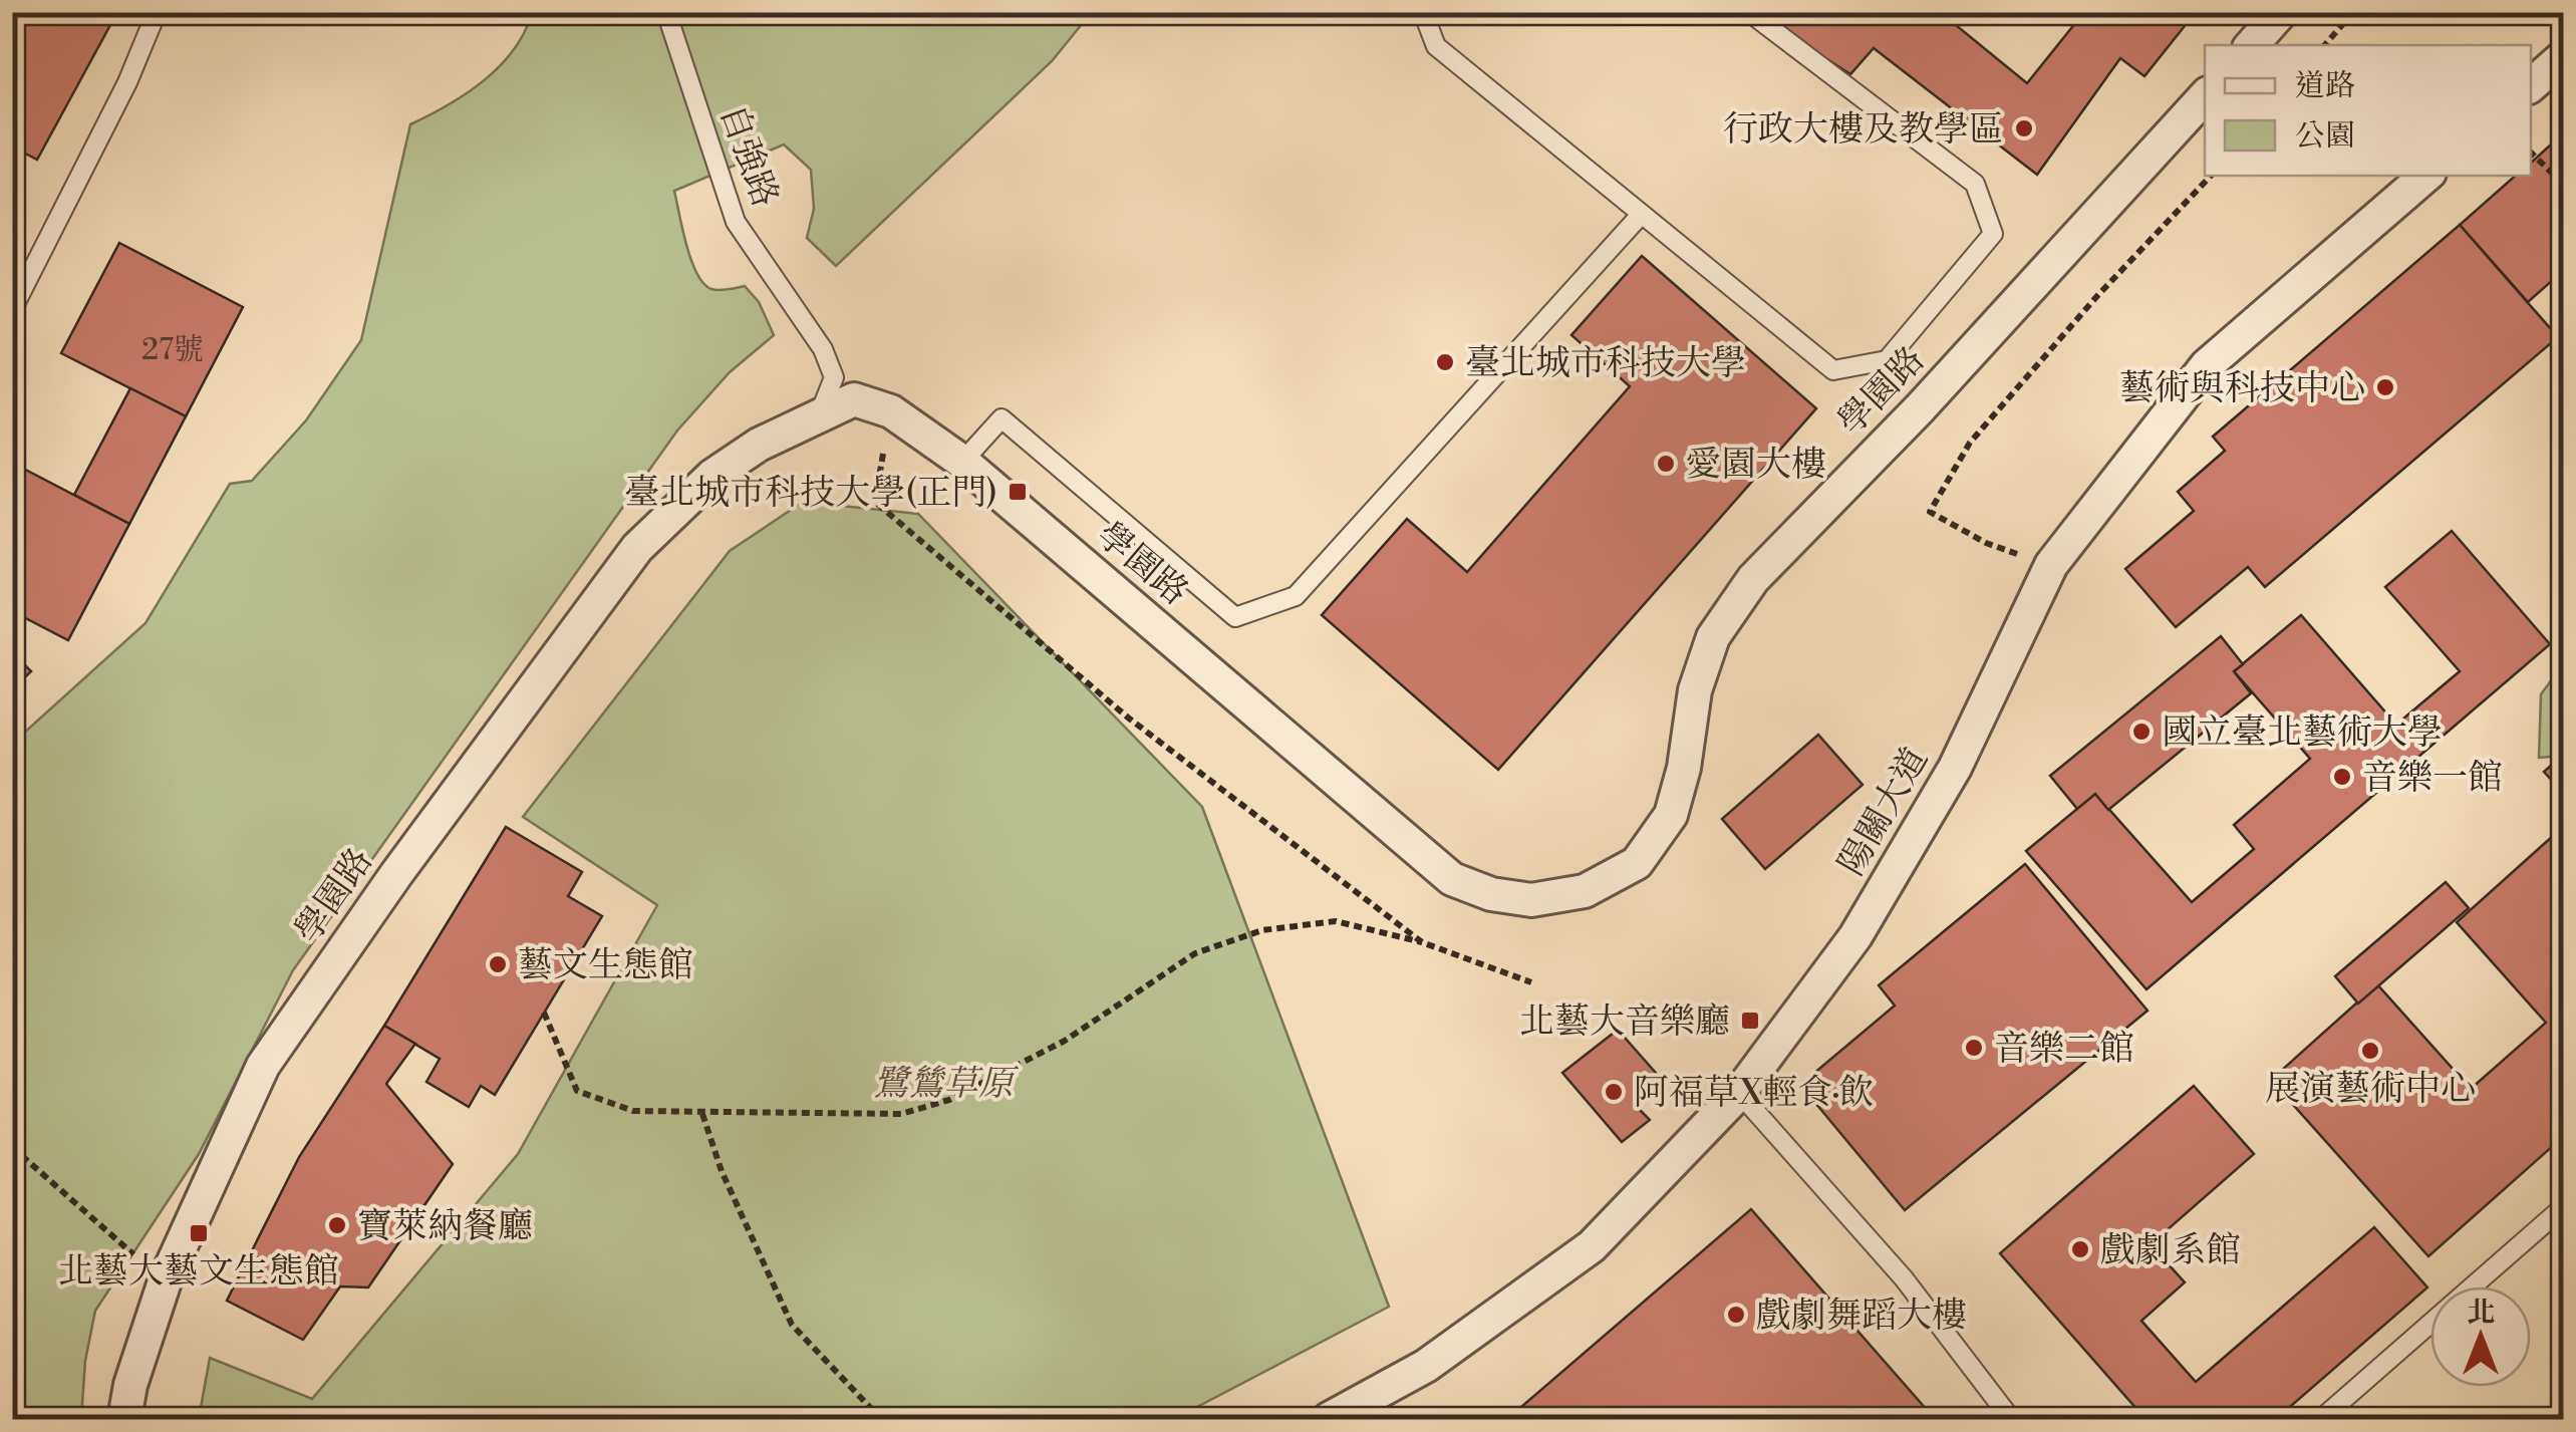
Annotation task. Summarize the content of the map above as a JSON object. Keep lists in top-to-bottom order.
{
  "streets": {
    "street": ["學園路", "陽關大道"],
    "lane": ["自強路"]
  },
  "crossings": [
    ["自強路", "學園路"]
  ],
  "parks": ["鷺鷥草原"],
  "places": {
    "other": [
      "行政大樓及教學區",
      "臺北城市科技大學",
      "藝術與科技中心",
      "愛園大樓",
      "國立臺北藝術大學",
      "音樂一館",
      "藝文生態館",
      "音樂二館",
      "展演藝術中心",
      "阿福草X輕食·飲",
      "寶萊納餐廳",
      "戲劇系館",
      "戲劇舞蹈大樓"
    ],
    "transit": ["臺北城市科技大學(正門)", "北藝大音樂廳", "北藝大藝文生態館"]
  },
  "house_numbers": ["27號"],
  "legend": ["道路", "公園"],
  "north": "top"
}
